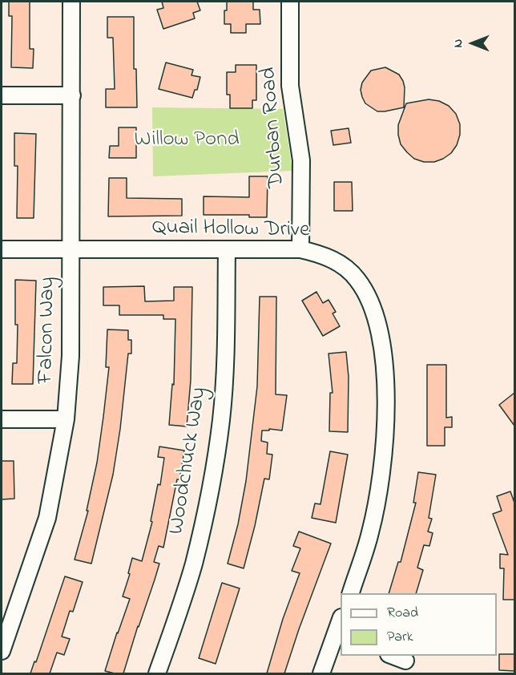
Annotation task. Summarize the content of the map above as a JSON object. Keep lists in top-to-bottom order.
{
  "streets": {
    "street": [
      "Durban Road",
      "Quail Hollow Drive",
      "Falcon Way",
      "Woodchuck Way"
    ]
  },
  "crossings": [
    ["Durban Road", "Quail Hollow Drive"],
    ["Quail Hollow Drive", "Falcon Way"],
    ["Quail Hollow Drive", "Woodchuck Way"]
  ],
  "parks": ["Willow Pond"],
  "legend": ["Road", "Park"],
  "north": "left"
}
